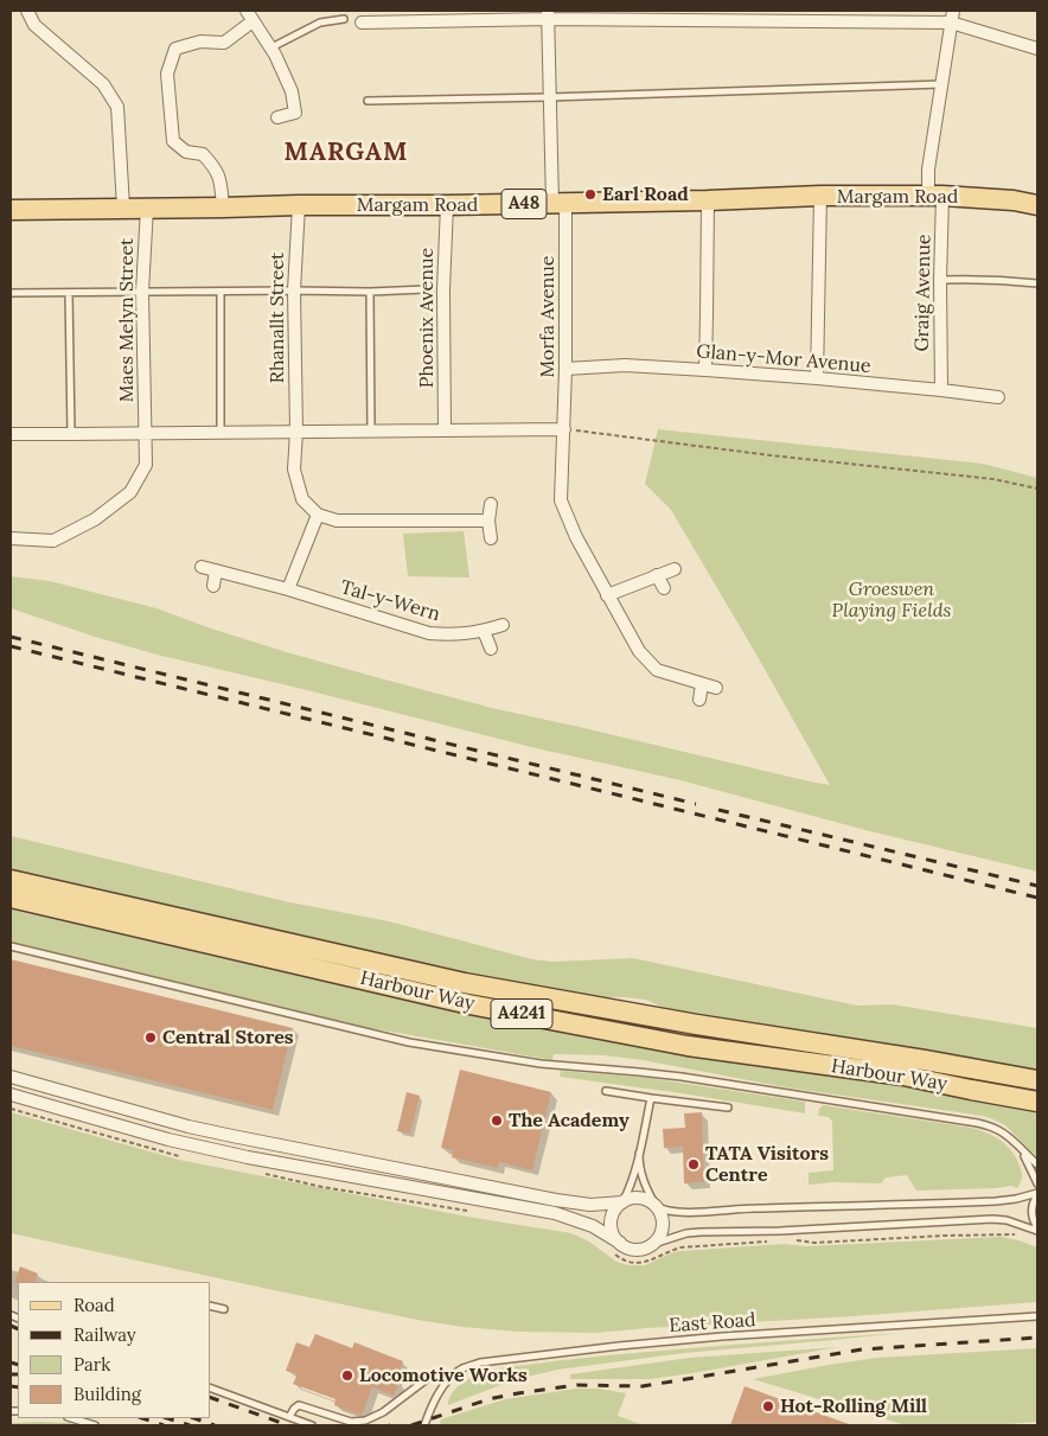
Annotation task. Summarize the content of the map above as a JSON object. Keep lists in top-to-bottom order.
{
  "streets": {
    "main road": [
      "Margam Road",
      "A48",
      "Harbour Way",
      "A4241"
    ],
    "street": [
      "Graig Avenue",
      "Morfa Avenue",
      "Rhanallt Street",
      "Phoenix Avenue",
      "Maes Melyn Street",
      "Glan-y-Mor Avenue",
      "Tal-y-Wern"
    ],
    "lane": ["East Road"]
  },
  "crossings": [
    ["Margam Road", "Graig Avenue"],
    ["Margam Road", "Morfa Avenue"],
    ["Margam Road", "Rhanallt Street"],
    ["Margam Road", "Phoenix Avenue"],
    ["Margam Road", "Maes Melyn Street"],
    ["Graig Avenue", "Glan-y-Mor Avenue"],
    ["Morfa Avenue", "Glan-y-Mor Avenue"]
  ],
  "districts": ["MARGAM"],
  "parks": ["Groeswen Playing Fields"],
  "places": [
    "Earl Road",
    "Central Stores",
    "The Academy",
    "TATA Visitors Centre",
    "Locomotive Works",
    "Hot-Rolling Mill"
  ],
  "legend": [
    "Road",
    "Railway",
    "Park",
    "Building"
  ]
}
